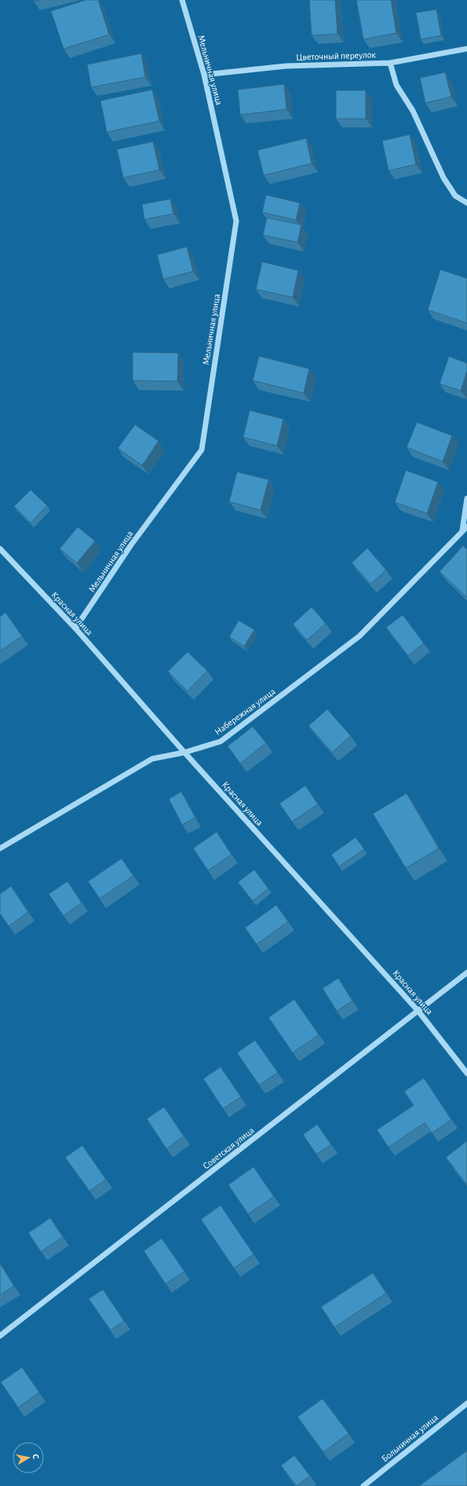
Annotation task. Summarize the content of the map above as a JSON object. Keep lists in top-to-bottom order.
{
  "streets": {
    "street": [
      "Цветочный переулок",
      "Мельничная улица",
      "Красная улица",
      "Набережная улица",
      "Советская улица",
      "Больничная улица"
    ]
  },
  "crossings": [
    ["Цветочный переулок", "Мельничная улица"],
    ["Мельничная улица", "Красная улица"],
    ["Красная улица", "Набережная улица"],
    ["Красная улица", "Советская улица"]
  ],
  "north": "right"
}
